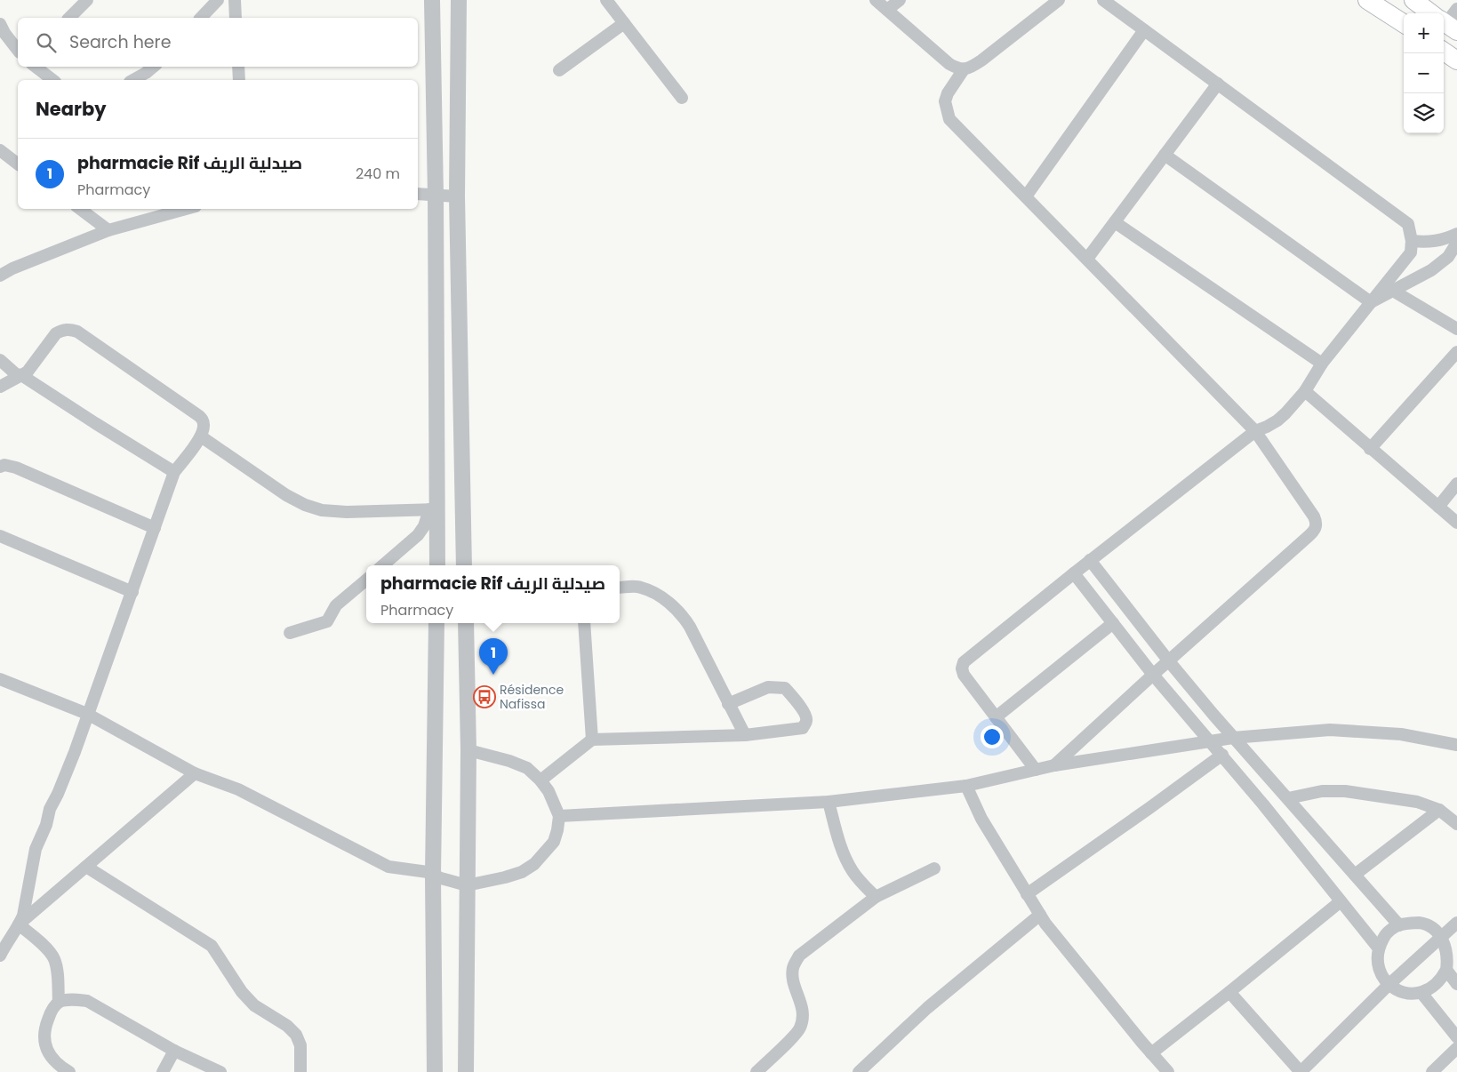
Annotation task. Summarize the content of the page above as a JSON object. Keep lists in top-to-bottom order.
{
  "places": {
    "bus stop": ["Résidence Nafissa"]
  },
  "page": {
    "map_buttons": ["+", "−"],
    "search": "Search here",
    "heading": "Nearby",
    "list": [
      {
        "mark": "1",
        "name": "pharmacie Rif صيدلية الريف",
        "note": "Pharmacy",
        "value": "240 m"
      }
    ],
    "popup": ["pharmacie Rif صيدلية الريف", "Pharmacy"],
    "pins": "1"
  }
}
